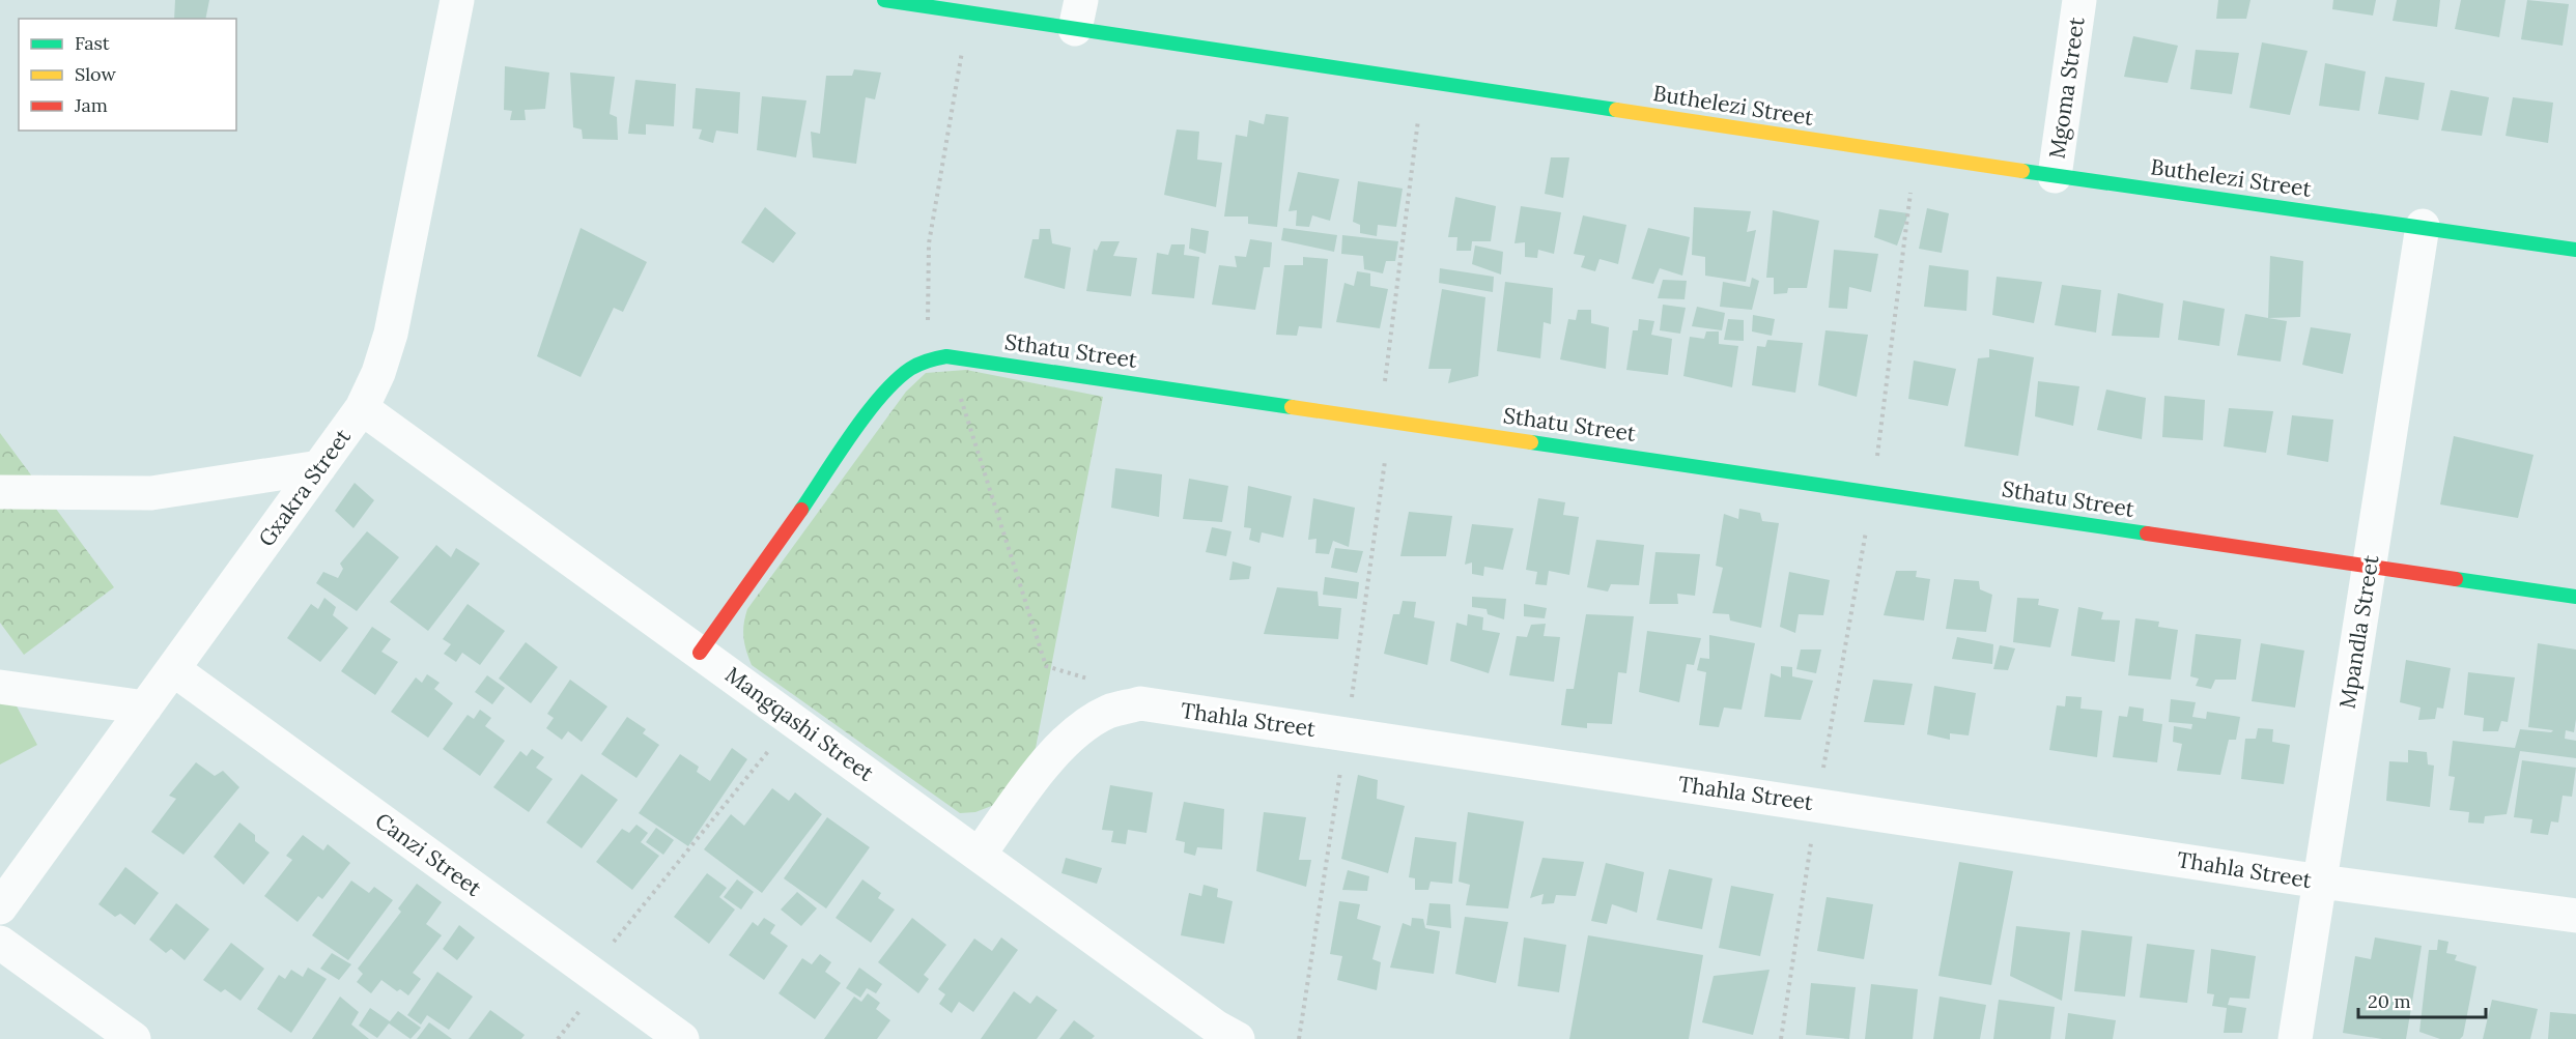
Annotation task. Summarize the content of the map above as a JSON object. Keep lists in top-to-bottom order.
{
  "streets": {
    "street": [
      "Mgoma Street",
      "Buthelezi Street",
      "Sthatu Street",
      "Gxakra Street",
      "Mpandla Street",
      "Thahla Street",
      "Mangqashi Street",
      "Canzi Street"
    ]
  },
  "crossings": [
    ["Mgoma Street", "Buthelezi Street"],
    ["Buthelezi Street", "Mpandla Street"],
    ["Sthatu Street", "Mpandla Street"],
    ["Sthatu Street", "Mangqashi Street"],
    ["Gxakra Street", "Mangqashi Street"],
    ["Gxakra Street", "Canzi Street"],
    ["Mpandla Street", "Thahla Street"],
    ["Thahla Street", "Mangqashi Street"]
  ],
  "legend": ["Fast", "Slow", "Jam"],
  "scale_bar": "20 m"
}
